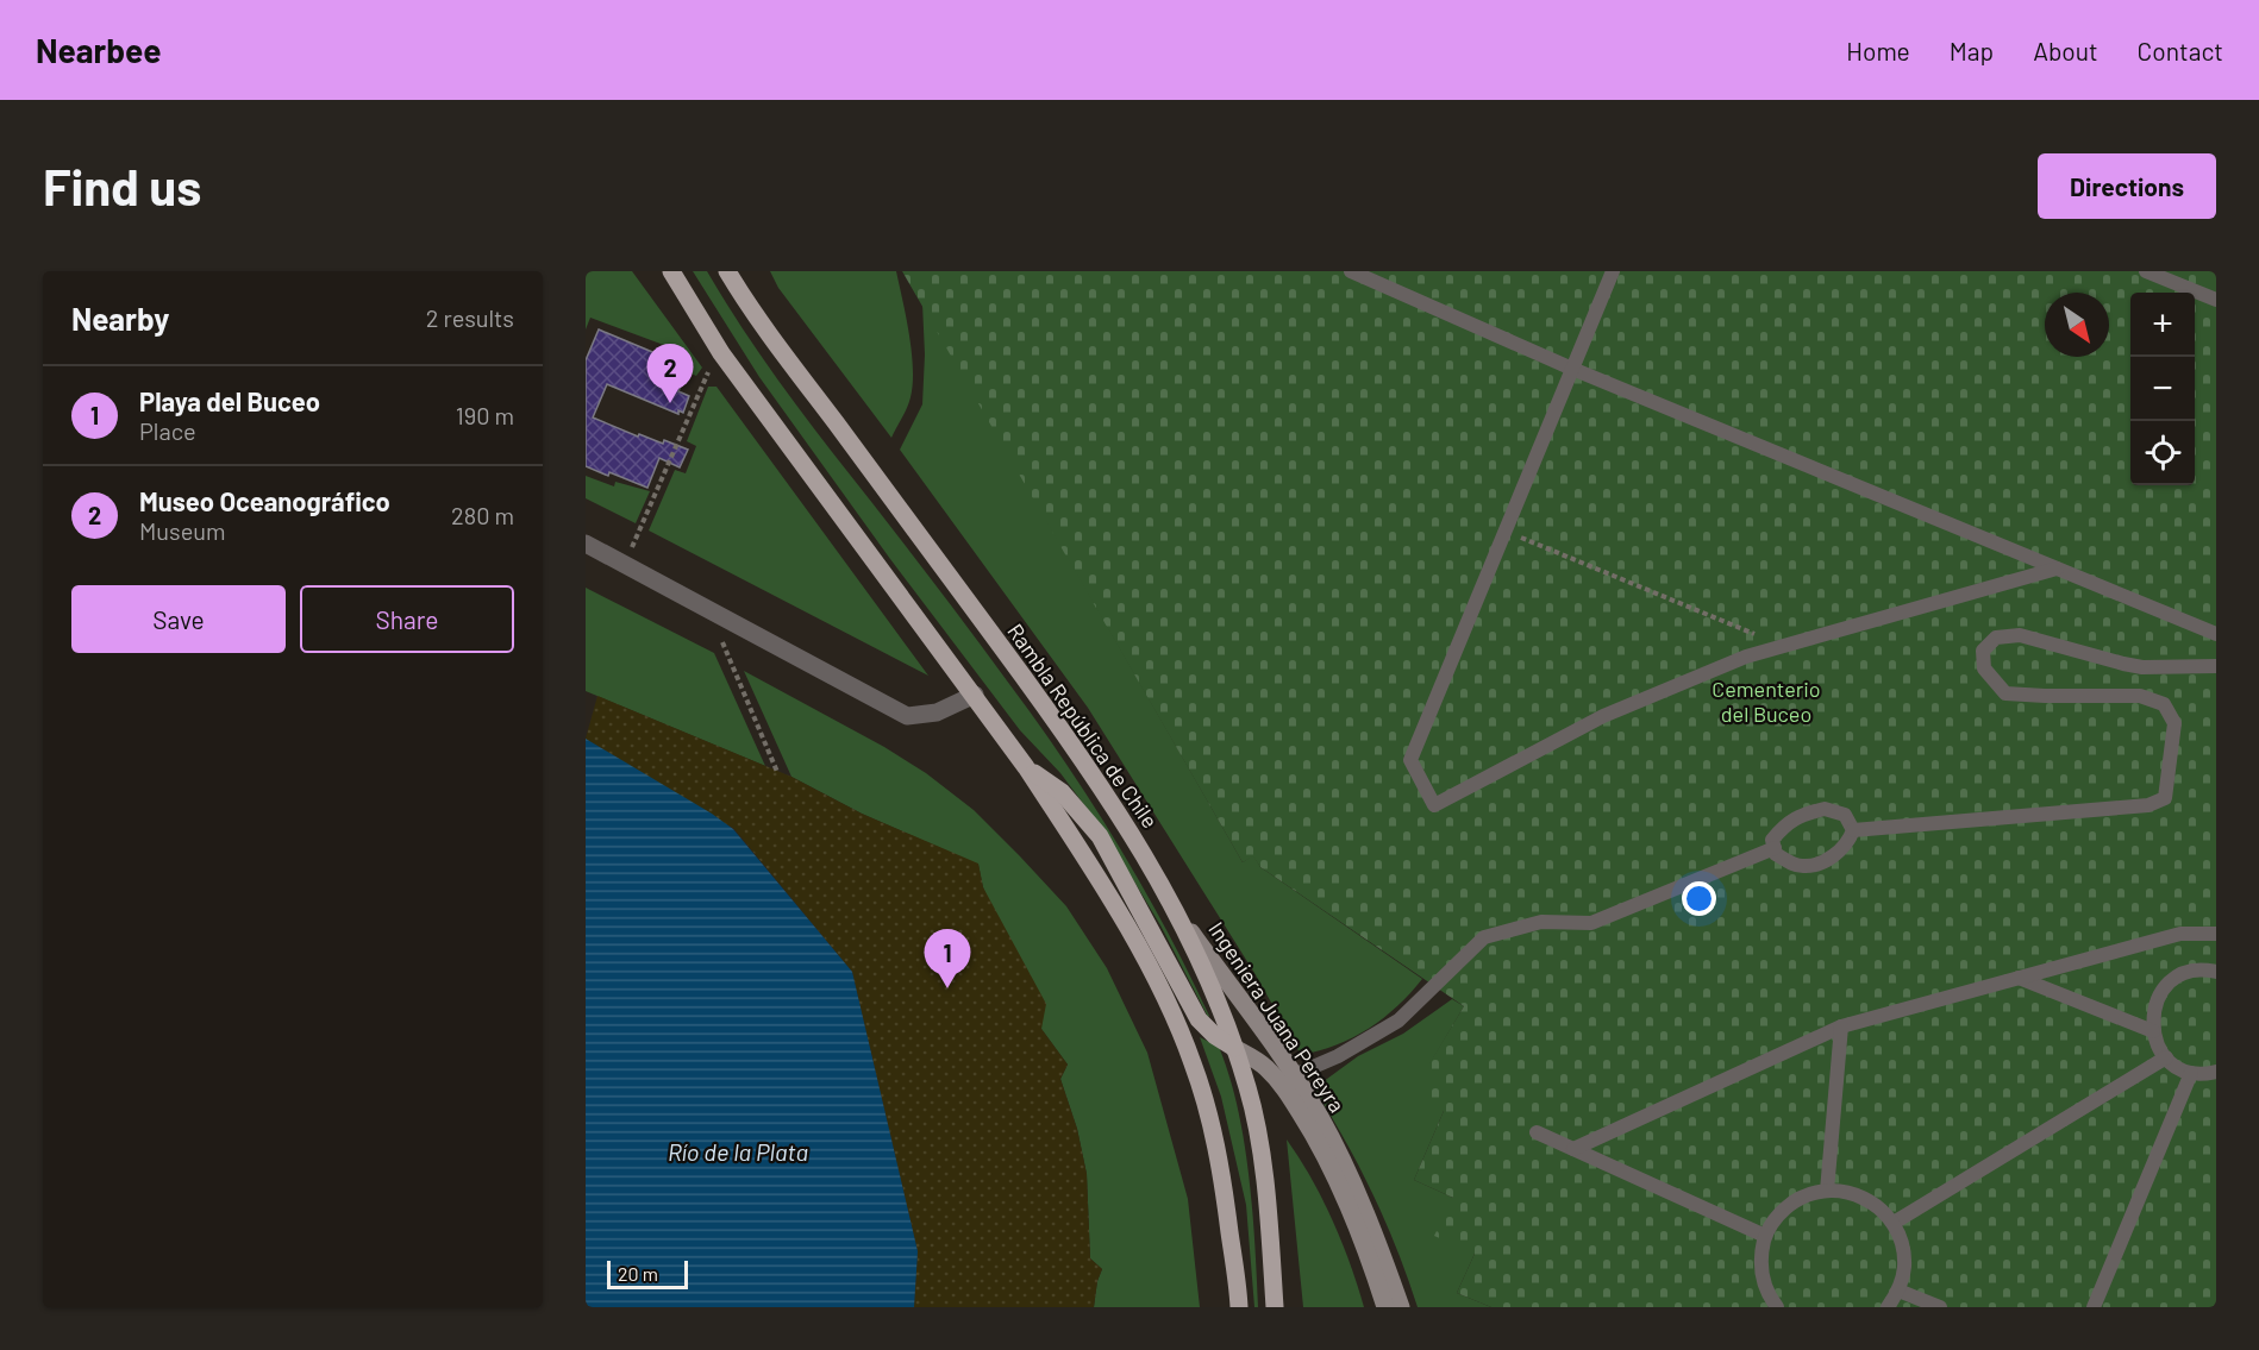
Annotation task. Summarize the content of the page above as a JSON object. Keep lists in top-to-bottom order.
{
  "streets": {
    "main road": ["Rambla República de Chile", "Ingeniera Juana Pereyra"]
  },
  "crossings": [
    ["Rambla República de Chile", "Ingeniera Juana Pereyra"]
  ],
  "water": ["Río de la Plata"],
  "parks": ["Cementerio del Buceo"],
  "scale_bar": "20 m",
  "north": "bottom right",
  "page": {
    "header": "Nearbee",
    "nav": [
      "Home",
      "Map",
      "About",
      "Contact"
    ],
    "buttons": [
      "Directions",
      ["Save", "Share"]
    ],
    "title": "Find us",
    "heading": ["Nearby", "2 results"],
    "map_buttons": ["+", "−"],
    "pins": ["2", "1"],
    "list": [
      {
        "mark": "1",
        "name": "Playa del Buceo",
        "note": "Place",
        "value": "190 m"
      },
      {
        "mark": "2",
        "name": "Museo Oceanográfico",
        "note": "Museum",
        "value": "280 m"
      }
    ],
    "scale": "20 m"
  }
}
